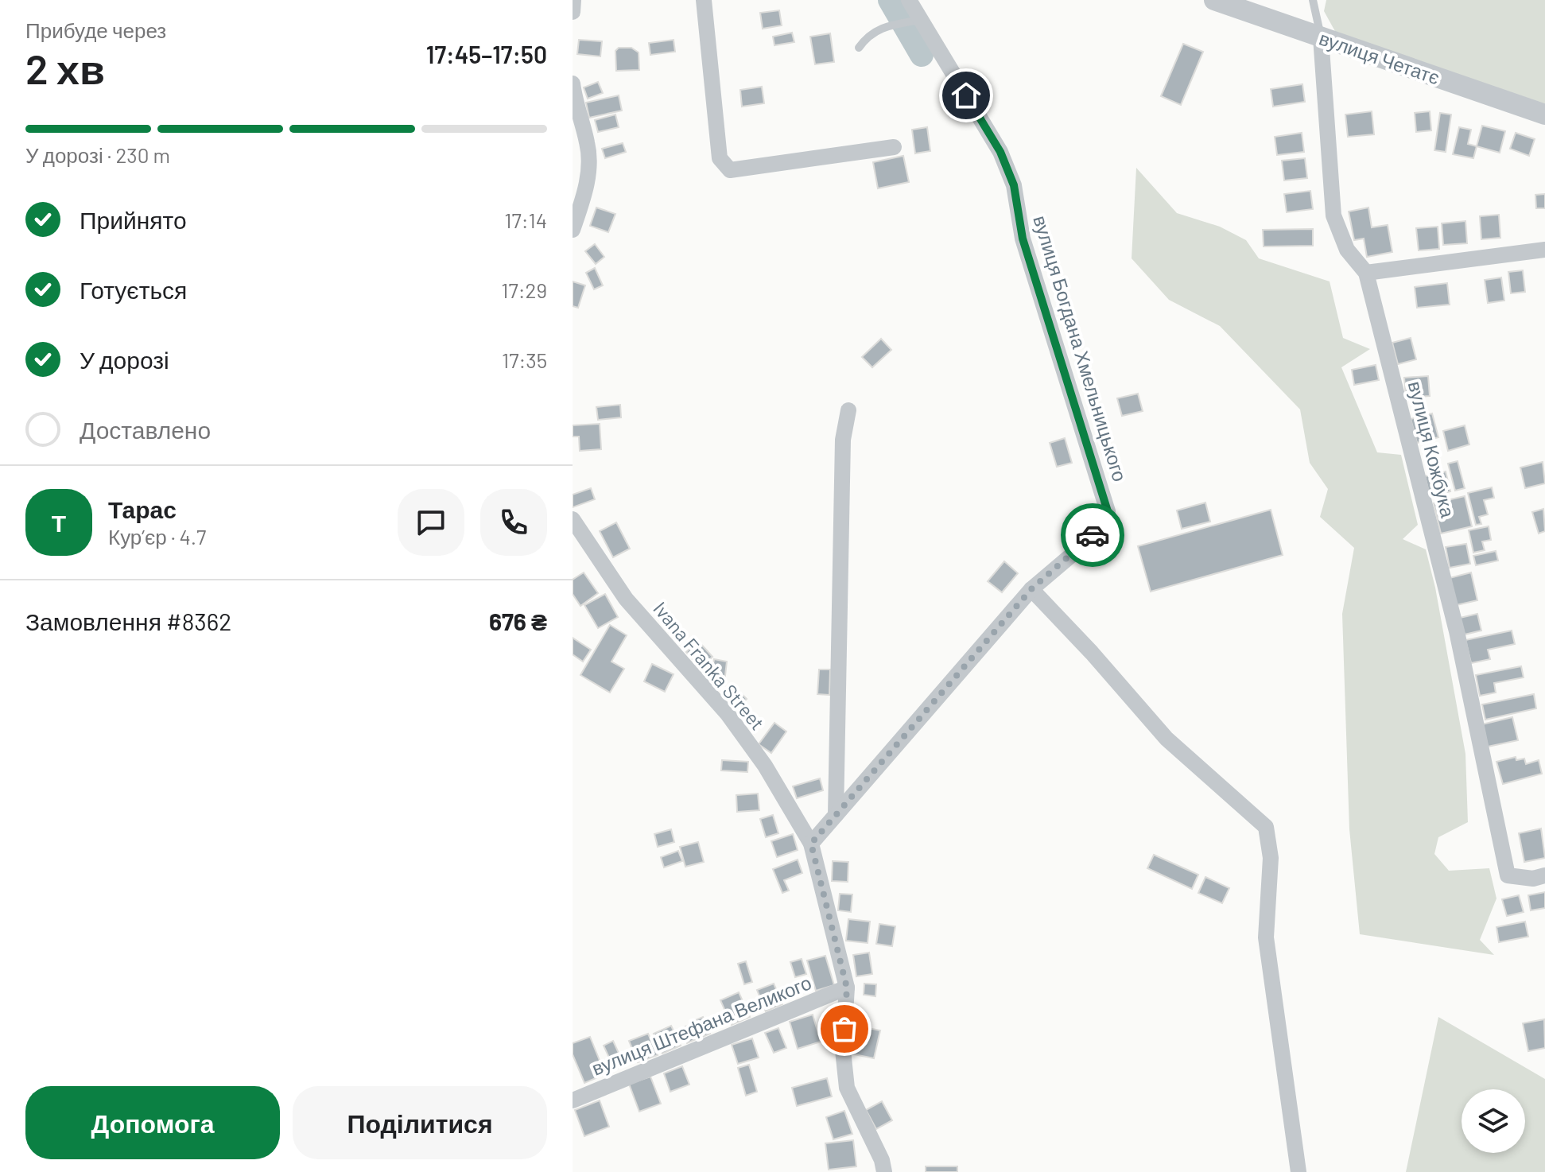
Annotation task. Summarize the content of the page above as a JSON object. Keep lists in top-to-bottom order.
{
  "streets": {
    "street": [
      "вулиця Четатє",
      "вулиця Богдана Хмельницького",
      "вулиця Кожбука",
      "Ivana Franka Street",
      "вулиця Штефана Великого"
    ]
  },
  "crossings": [
    ["вулиця Четатє", "вулиця Кожбука"],
    ["вулиця Богдана Хмельницького", "Ivana Franka Street"],
    ["Ivana Franka Street", "вулиця Штефана Великого"]
  ],
  "page": {
    "heading": ["2 хв", "Прибуде через", "17:45–17:50"],
    "panel": [
      "Тарас",
      "Кур’єр · 4.7",
      "Замовлення #8362",
      "676 ₴"
    ],
    "bar": "У дорозі · 230 m",
    "list": [
      ["Прийнято", "17:14"],
      ["Готується", "17:29"],
      ["У дорозі", "17:35"],
      "Доставлено"
    ],
    "round": "Т",
    "buttons": ["Допомога", "Поділитися"]
  }
}
